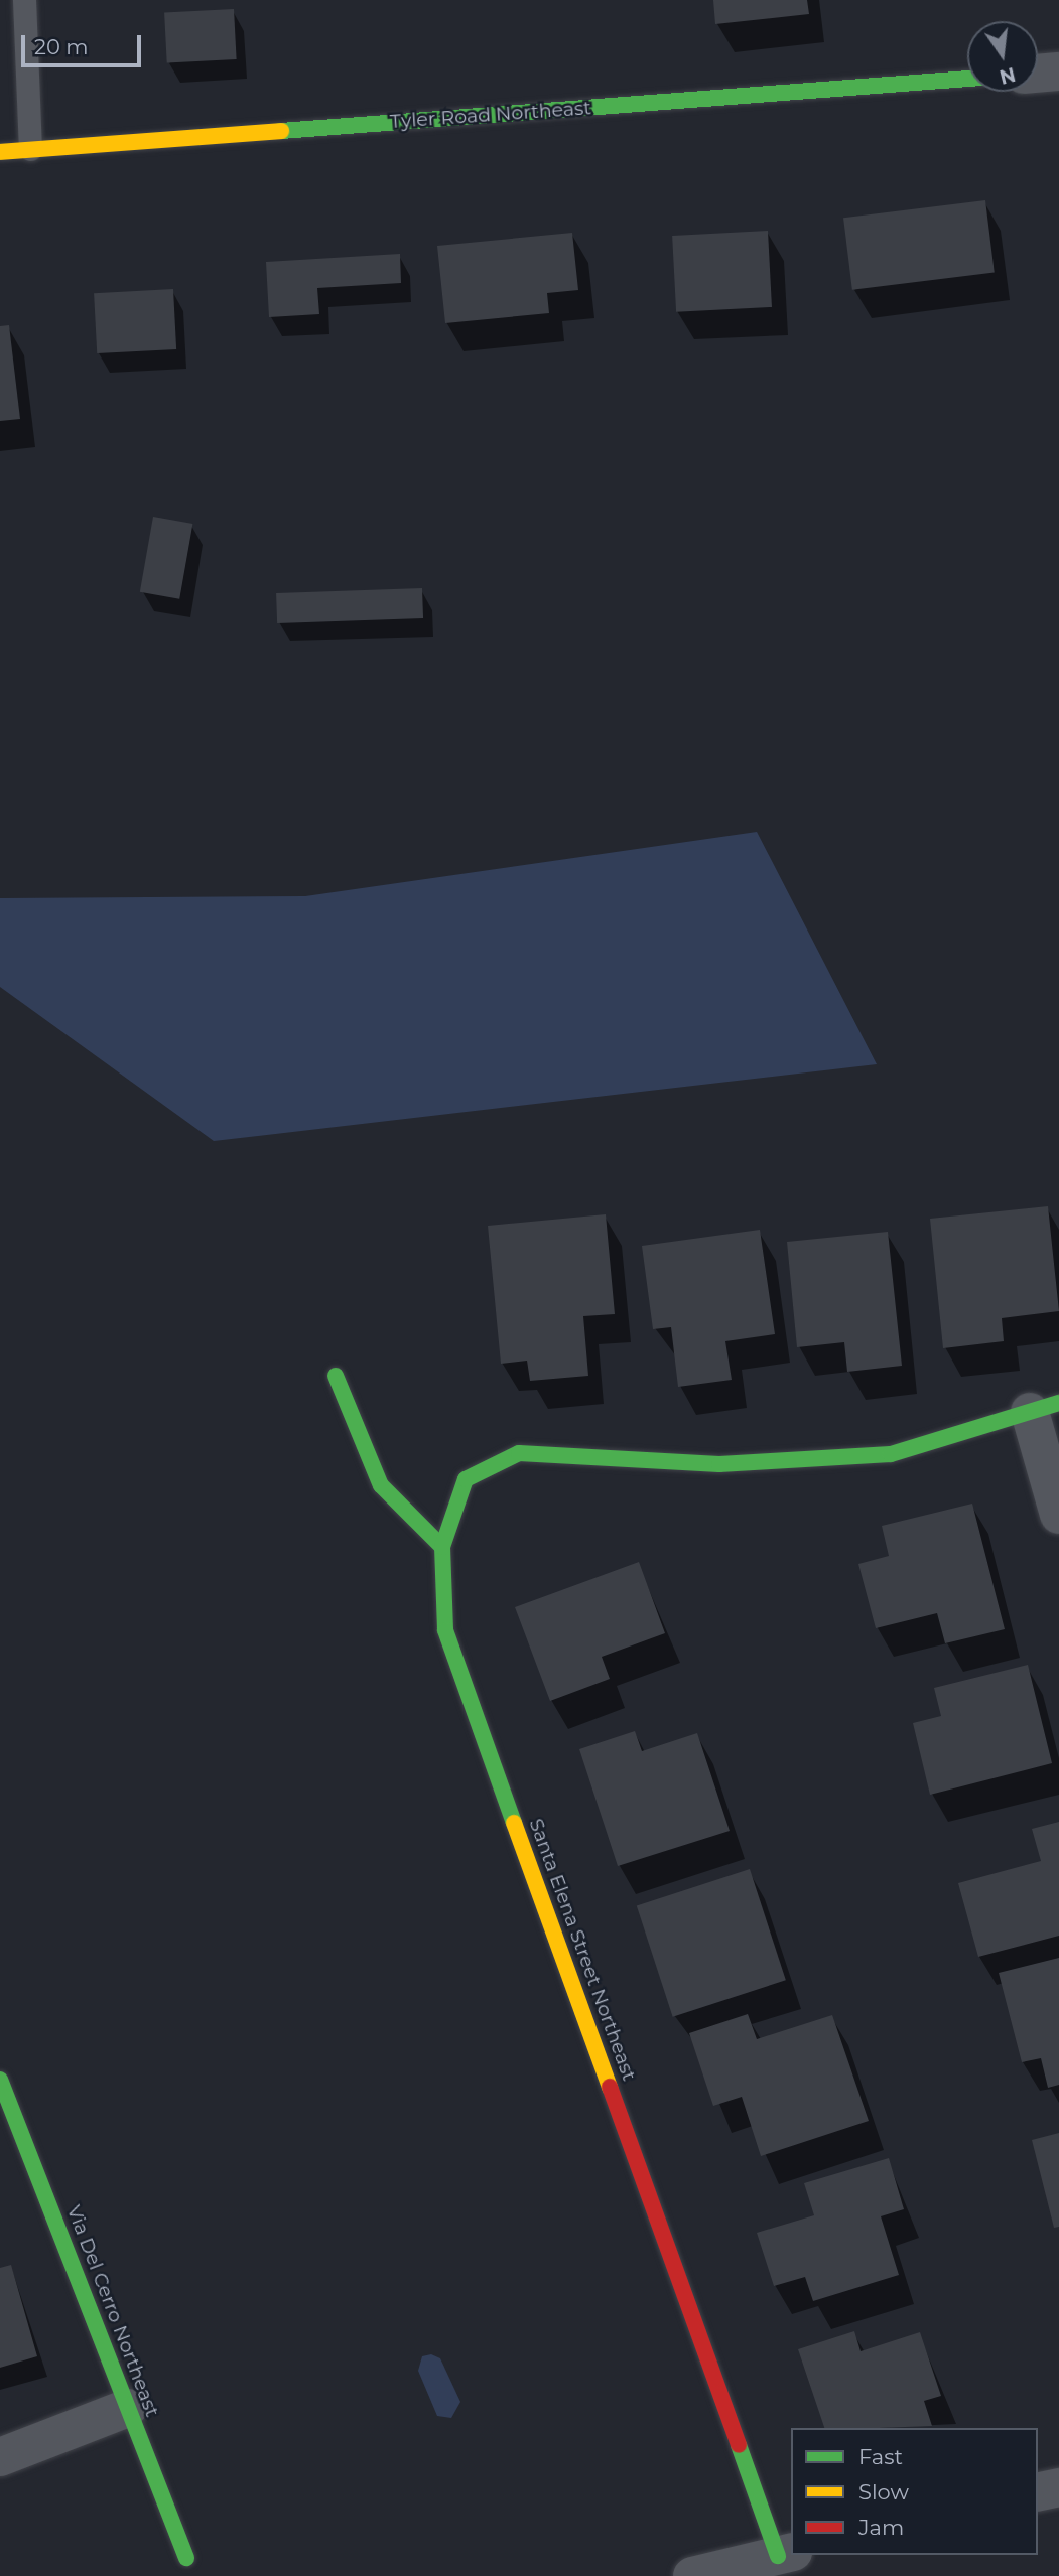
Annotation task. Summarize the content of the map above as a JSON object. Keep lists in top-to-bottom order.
{
  "streets": {
    "street": ["Tyler Road Northeast", "Santa Elena Street Northeast", "Via Del Cerro Northeast"]
  },
  "legend": ["Fast", "Slow", "Jam"],
  "scale_bar": "20 m",
  "north": "bottom"
}
